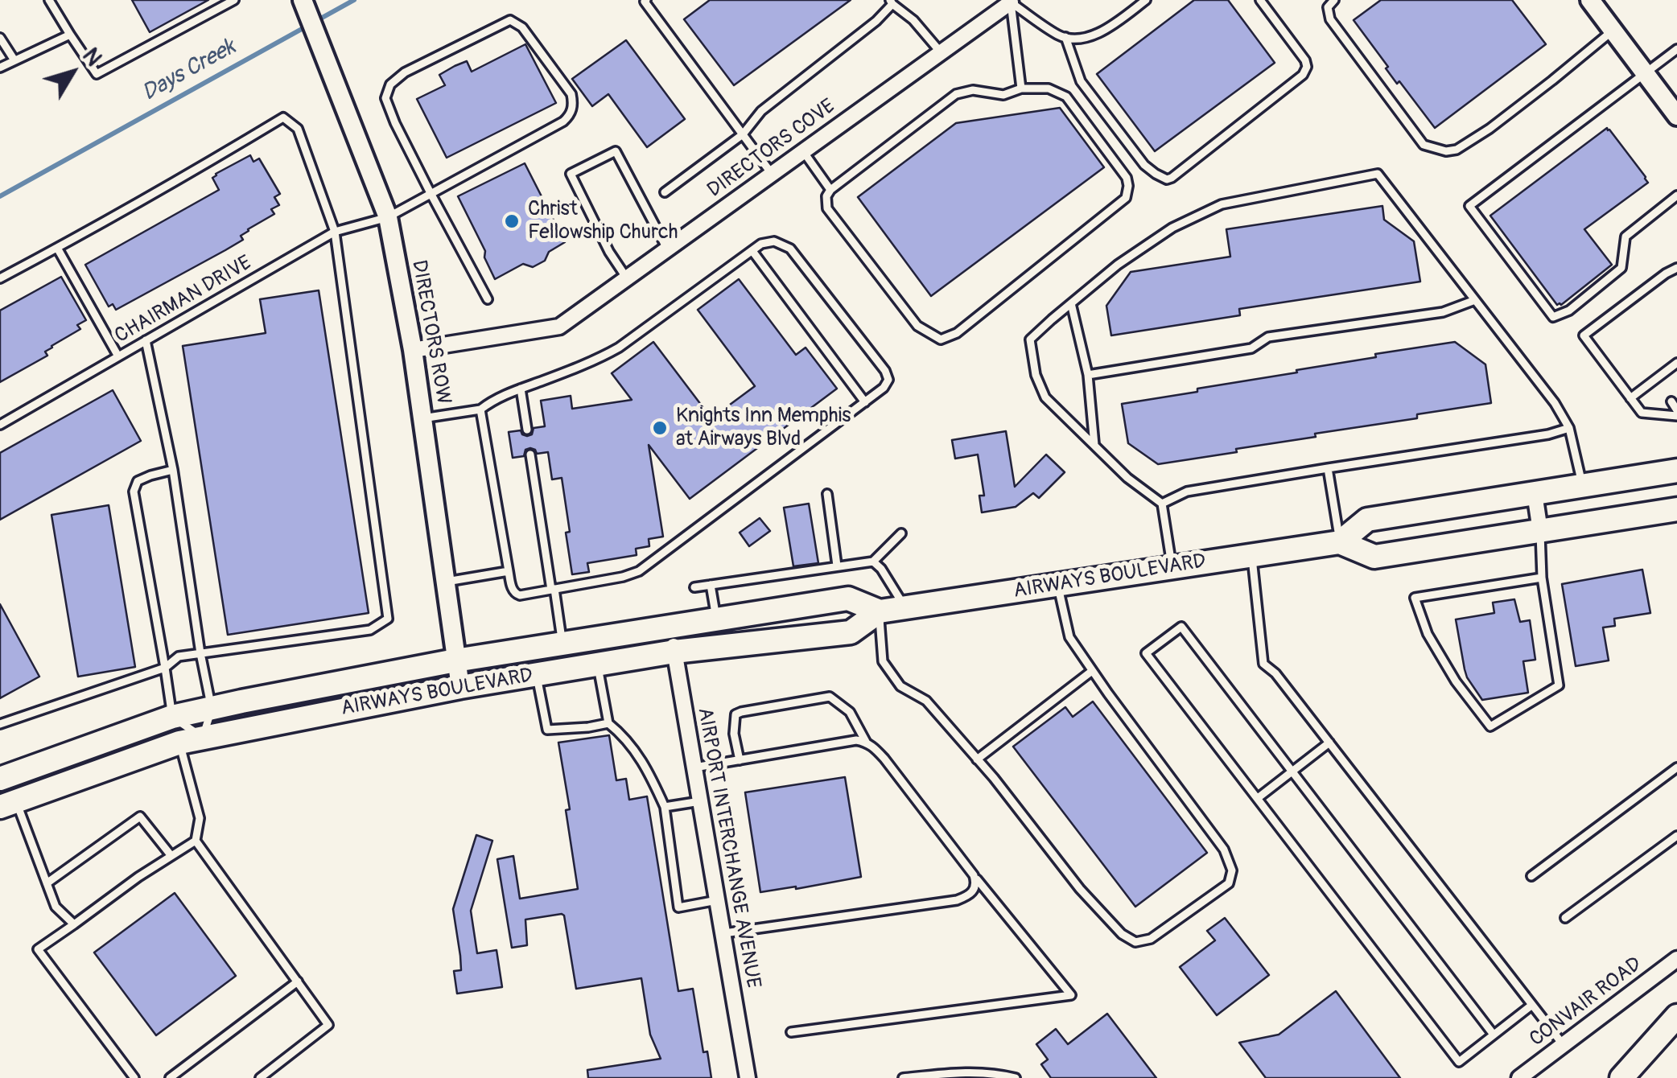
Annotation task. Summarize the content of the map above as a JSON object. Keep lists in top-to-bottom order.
{
  "streets": {
    "main road": ["AIRWAYS BOULEVARD"],
    "street": [
      "DIRECTORS COVE",
      "DIRECTORS ROW",
      "AIRPORT INTERCHANGE AVENUE",
      "CONVAIR ROAD"
    ],
    "lane": ["CHAIRMAN DRIVE"]
  },
  "crossings": [
    ["DIRECTORS COVE", "DIRECTORS ROW"],
    ["CHAIRMAN DRIVE", "DIRECTORS ROW"],
    ["DIRECTORS ROW", "AIRWAYS BOULEVARD"],
    ["AIRWAYS BOULEVARD", "AIRPORT INTERCHANGE AVENUE"]
  ],
  "water": ["Days Creek"],
  "places": ["Christ Fellowship Church", "Knights Inn Memphis at Airways Blvd"],
  "north": "top right"
}
